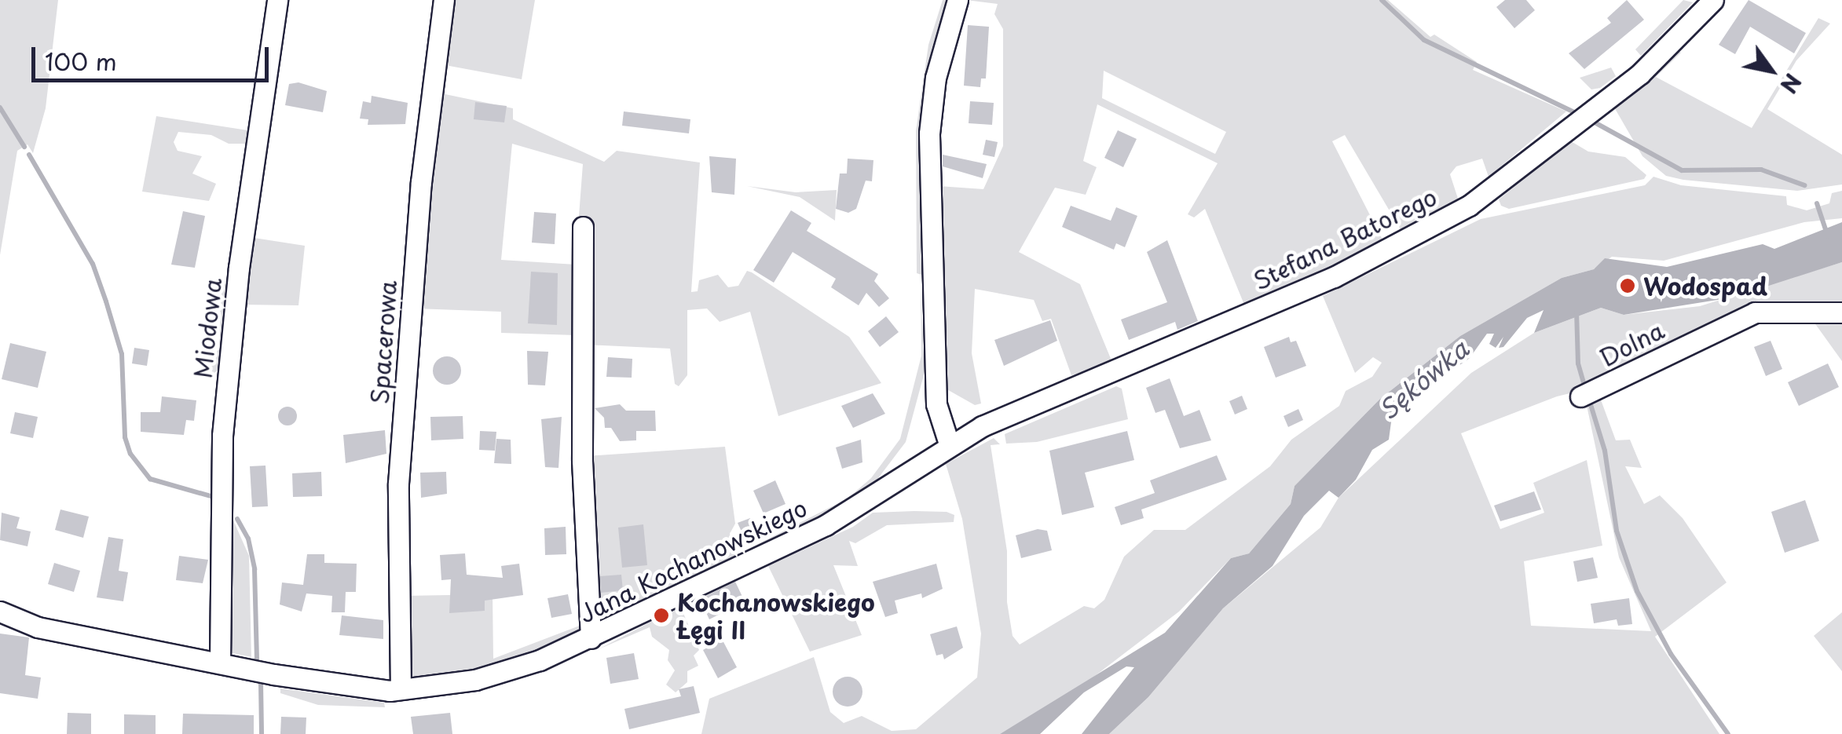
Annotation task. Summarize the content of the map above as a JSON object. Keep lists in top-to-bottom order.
{
  "streets": {
    "street": [
      "Stefana Batorego",
      "Miodowa",
      "Spacerowa",
      "Dolna",
      "Jana Kochanowskiego"
    ]
  },
  "crossings": [
    ["Stefana Batorego", "Jana Kochanowskiego"],
    ["Miodowa", "Jana Kochanowskiego"],
    ["Spacerowa", "Jana Kochanowskiego"]
  ],
  "water": ["Sękówka"],
  "places": ["Wodospad", "Kochanowskiego Łęgi II"],
  "scale_bar": "100 m",
  "north": "bottom right"
}
